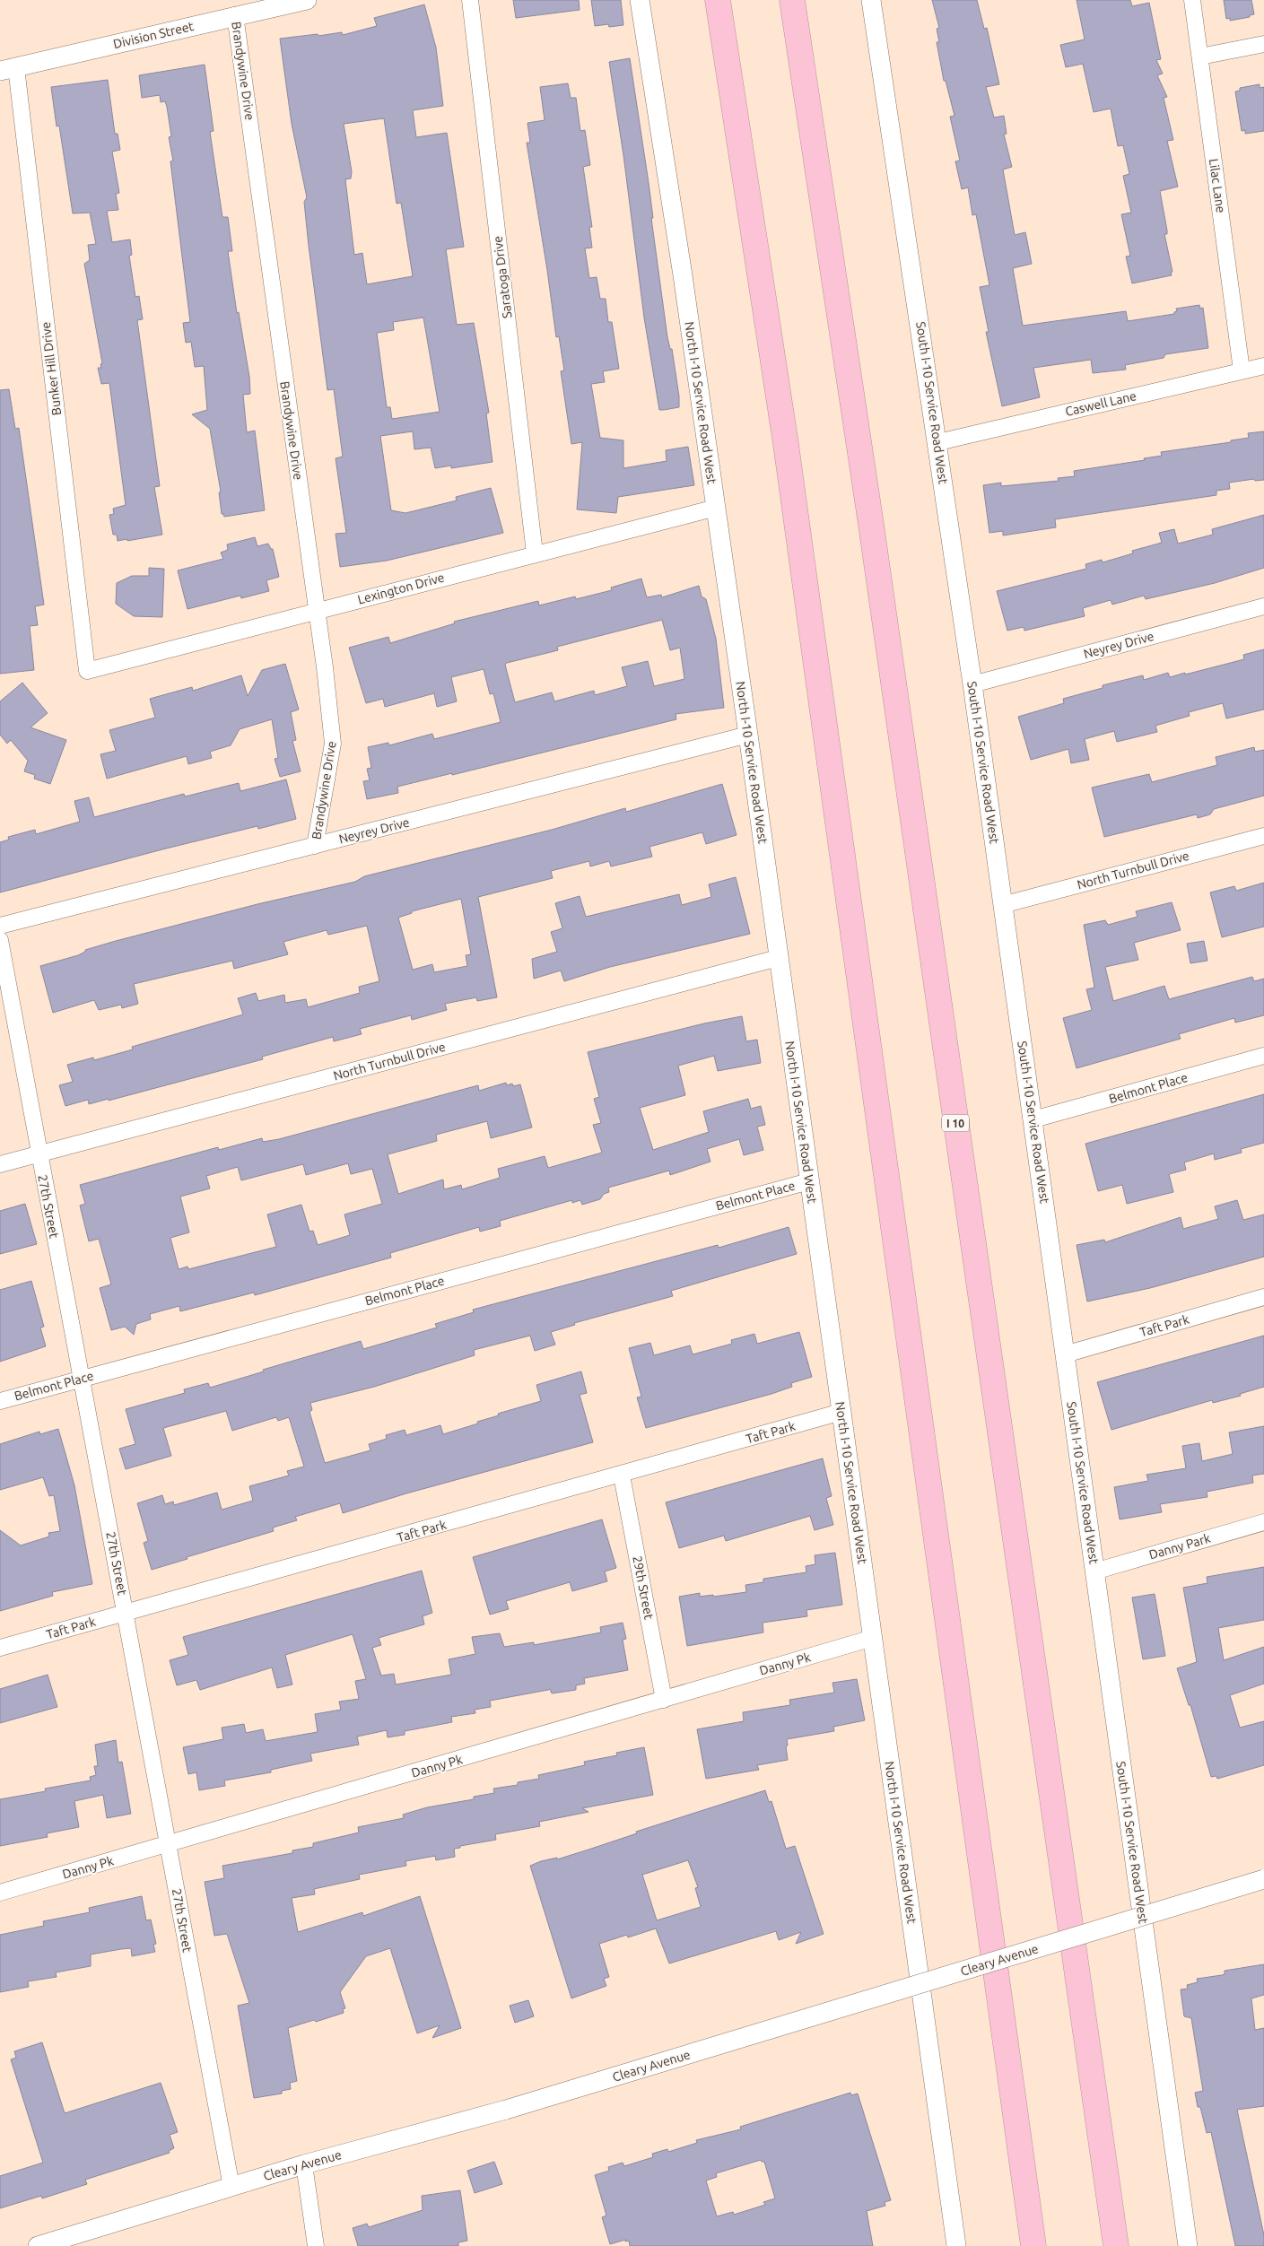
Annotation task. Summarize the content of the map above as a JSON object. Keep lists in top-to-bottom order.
{
  "streets": {
    "highway": ["I 10"],
    "street": [
      "Division Street",
      "Brandywine Drive",
      "Lilac Lane",
      "Saratoga Drive",
      "Bunker Hill Drive",
      "North I-10 Service Road West",
      "South I-10 Service Road West",
      "Caswell Lane",
      "Lexington Drive",
      "Neyrey Drive",
      "North Turnbull Drive",
      "Belmont Place",
      "27th Street",
      "Taft Park",
      "Danny Park",
      "29th Street",
      "Danny Pk",
      "Cleary Avenue"
    ]
  },
  "crossings": [
    ["Division Street", "Brandywine Drive"],
    ["Division Street", "Bunker Hill Drive"],
    ["Brandywine Drive", "Lexington Drive"],
    ["Brandywine Drive", "Neyrey Drive"],
    ["Lilac Lane", "Caswell Lane"],
    ["Saratoga Drive", "Lexington Drive"],
    ["Bunker Hill Drive", "Lexington Drive"],
    ["North I-10 Service Road West", "Lexington Drive"],
    ["North I-10 Service Road West", "Neyrey Drive"],
    ["North I-10 Service Road West", "North Turnbull Drive"],
    ["North I-10 Service Road West", "Belmont Place"],
    ["North I-10 Service Road West", "Taft Park"],
    ["North I-10 Service Road West", "Danny Pk"],
    ["South I-10 Service Road West", "Caswell Lane"],
    ["South I-10 Service Road West", "Neyrey Drive"],
    ["South I-10 Service Road West", "North Turnbull Drive"],
    ["South I-10 Service Road West", "Belmont Place"],
    ["South I-10 Service Road West", "Taft Park"],
    ["South I-10 Service Road West", "Danny Park"],
    ["North Turnbull Drive", "27th Street"],
    ["Belmont Place", "27th Street"],
    ["27th Street", "Taft Park"],
    ["27th Street", "Danny Pk"],
    ["27th Street", "Cleary Avenue"],
    ["Taft Park", "29th Street"],
    ["29th Street", "Danny Pk"]
  ]
}
